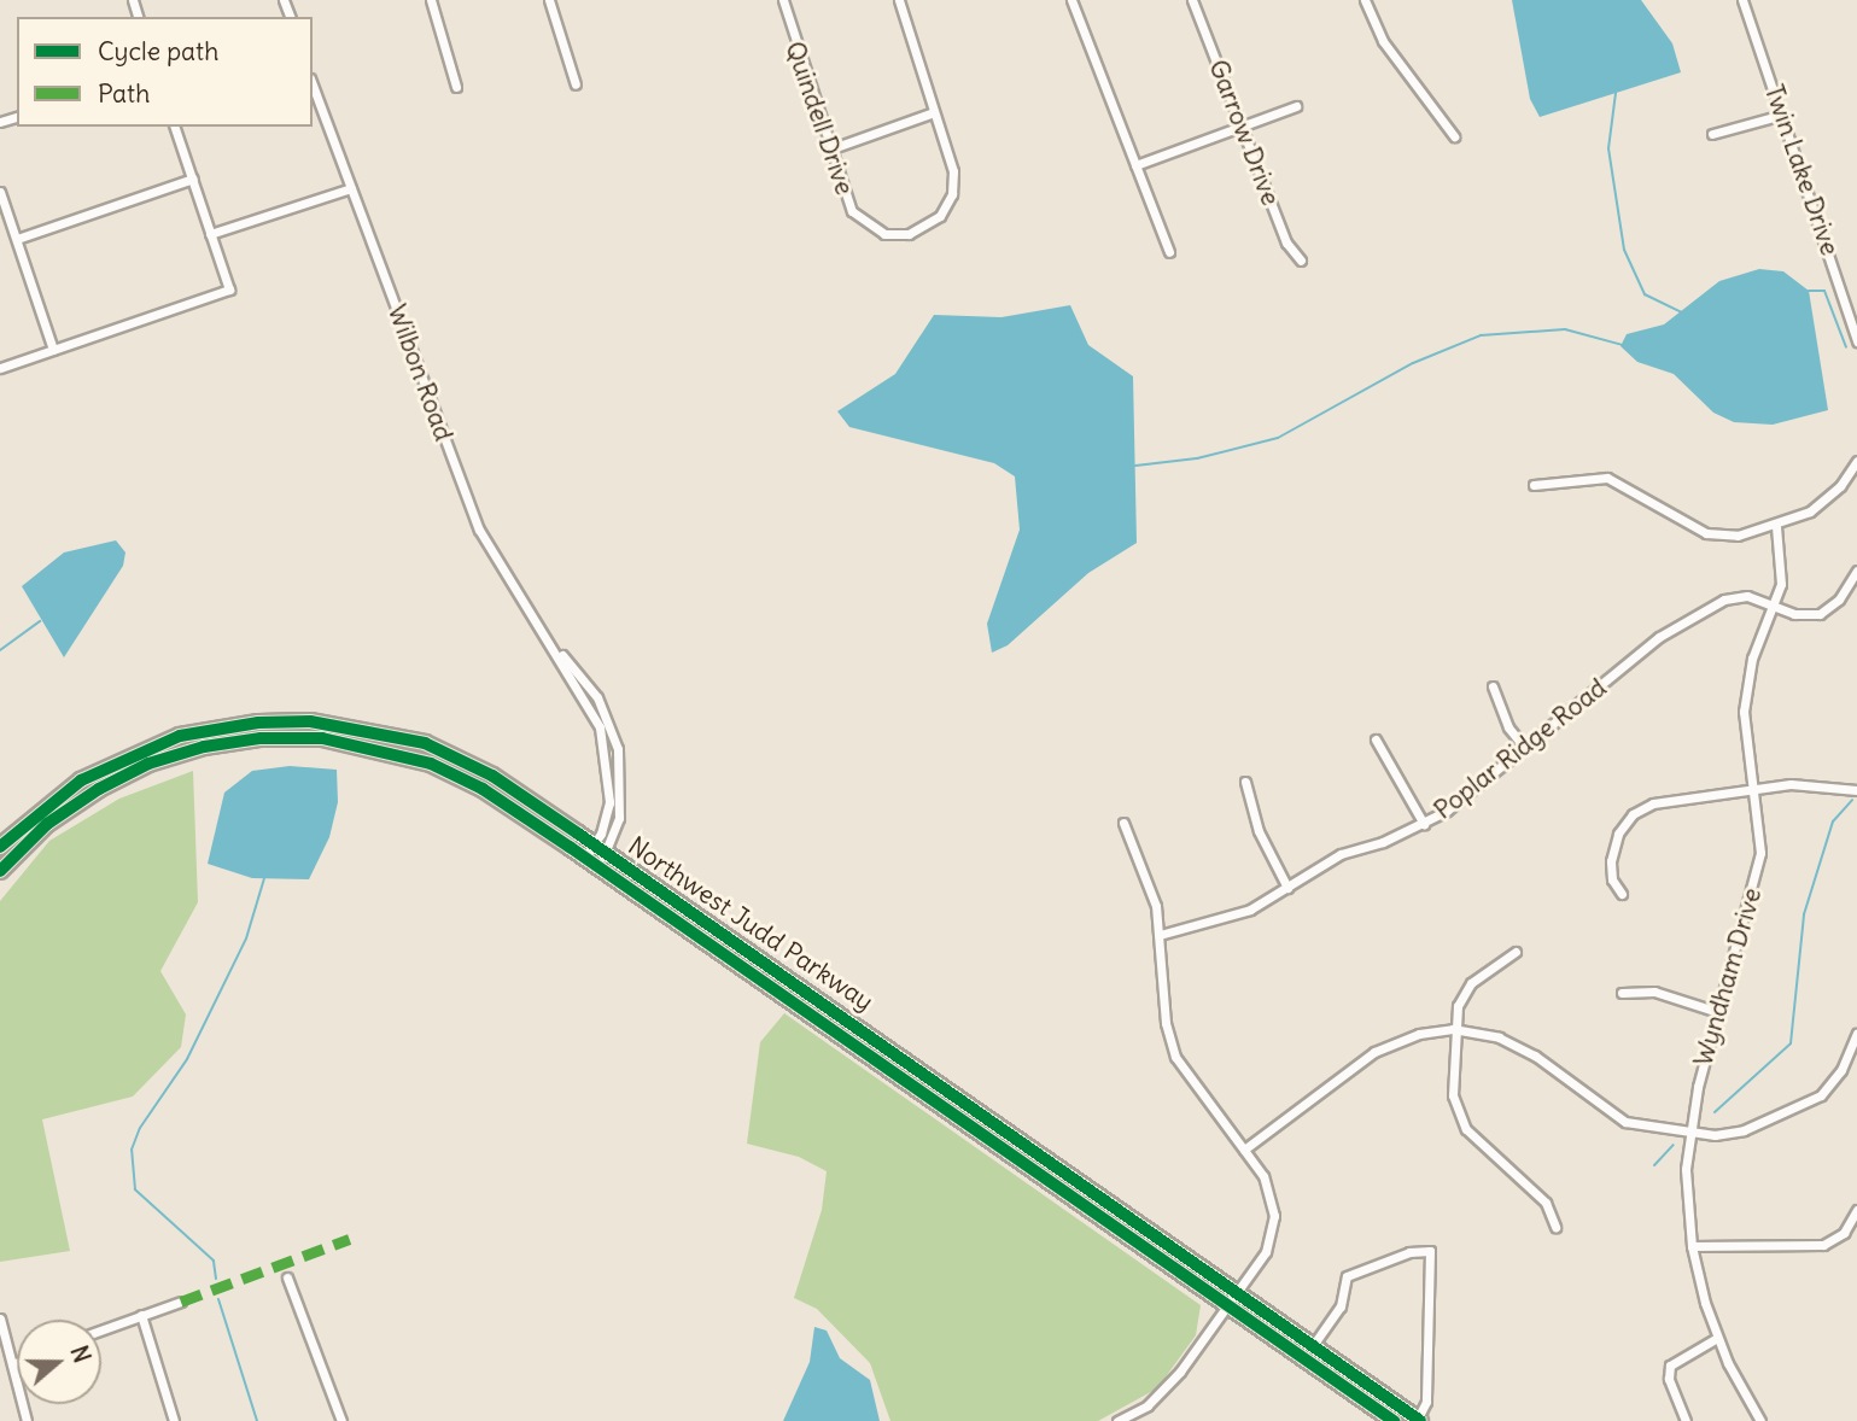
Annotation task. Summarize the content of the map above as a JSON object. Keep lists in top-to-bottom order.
{
  "streets": {
    "highway": ["Northwest Judd Parkway"],
    "street": [
      "Quindell Drive",
      "Garrow Drive",
      "Twin Lake Drive",
      "Wilbon Road",
      "Poplar Ridge Road",
      "Wyndham Drive"
    ]
  },
  "crossings": [
    ["Wilbon Road", "Northwest Judd Parkway"],
    ["Poplar Ridge Road", "Wyndham Drive"]
  ],
  "legend": ["Cycle path", "Path"],
  "north": "right"
}
